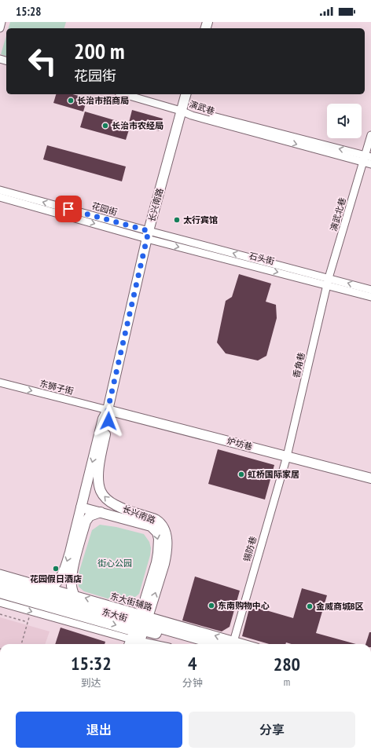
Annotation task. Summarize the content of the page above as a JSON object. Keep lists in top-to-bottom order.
{
  "streets": {
    "main road": ["长兴南路", "炉坊巷", "东大街"],
    "street": [
      "演武巷",
      "花园街",
      "演武北巷",
      "石头街",
      "香角巷",
      "东狮子街",
      "锡防巷"
    ]
  },
  "crossings": [
    ["演武巷", "长兴南路"],
    ["演武巷", "演武北巷"],
    ["长兴南路", "花园街"],
    ["长兴南路", "石头街"],
    ["长兴南路", "东狮子街"],
    ["长兴南路", "炉坊巷"],
    ["长兴南路", "东大街"],
    ["花园街", "石头街"],
    ["演武北巷", "石头街"],
    ["演武北巷", "香角巷"],
    ["石头街", "香角巷"],
    ["香角巷", "炉坊巷"],
    ["香角巷", "锡防巷"],
    ["东狮子街", "炉坊巷"],
    ["炉坊巷", "锡防巷"]
  ],
  "one_way": ["东狮子街"],
  "parks": ["街心公园"],
  "places": [
    "长治市招商局",
    "长治市农经局",
    "太行宾馆",
    "虹桥国际家居",
    "花园假日酒店",
    "东南购物中心",
    "金威商城B区"
  ],
  "page": {
    "status": "15:28",
    "turn": ["200 m", "花园街"],
    "eta": [
      "15:32",
      "到达",
      "4",
      "分钟",
      "280",
      "m"
    ],
    "buttons": ["退出", "分享"]
  }
}
